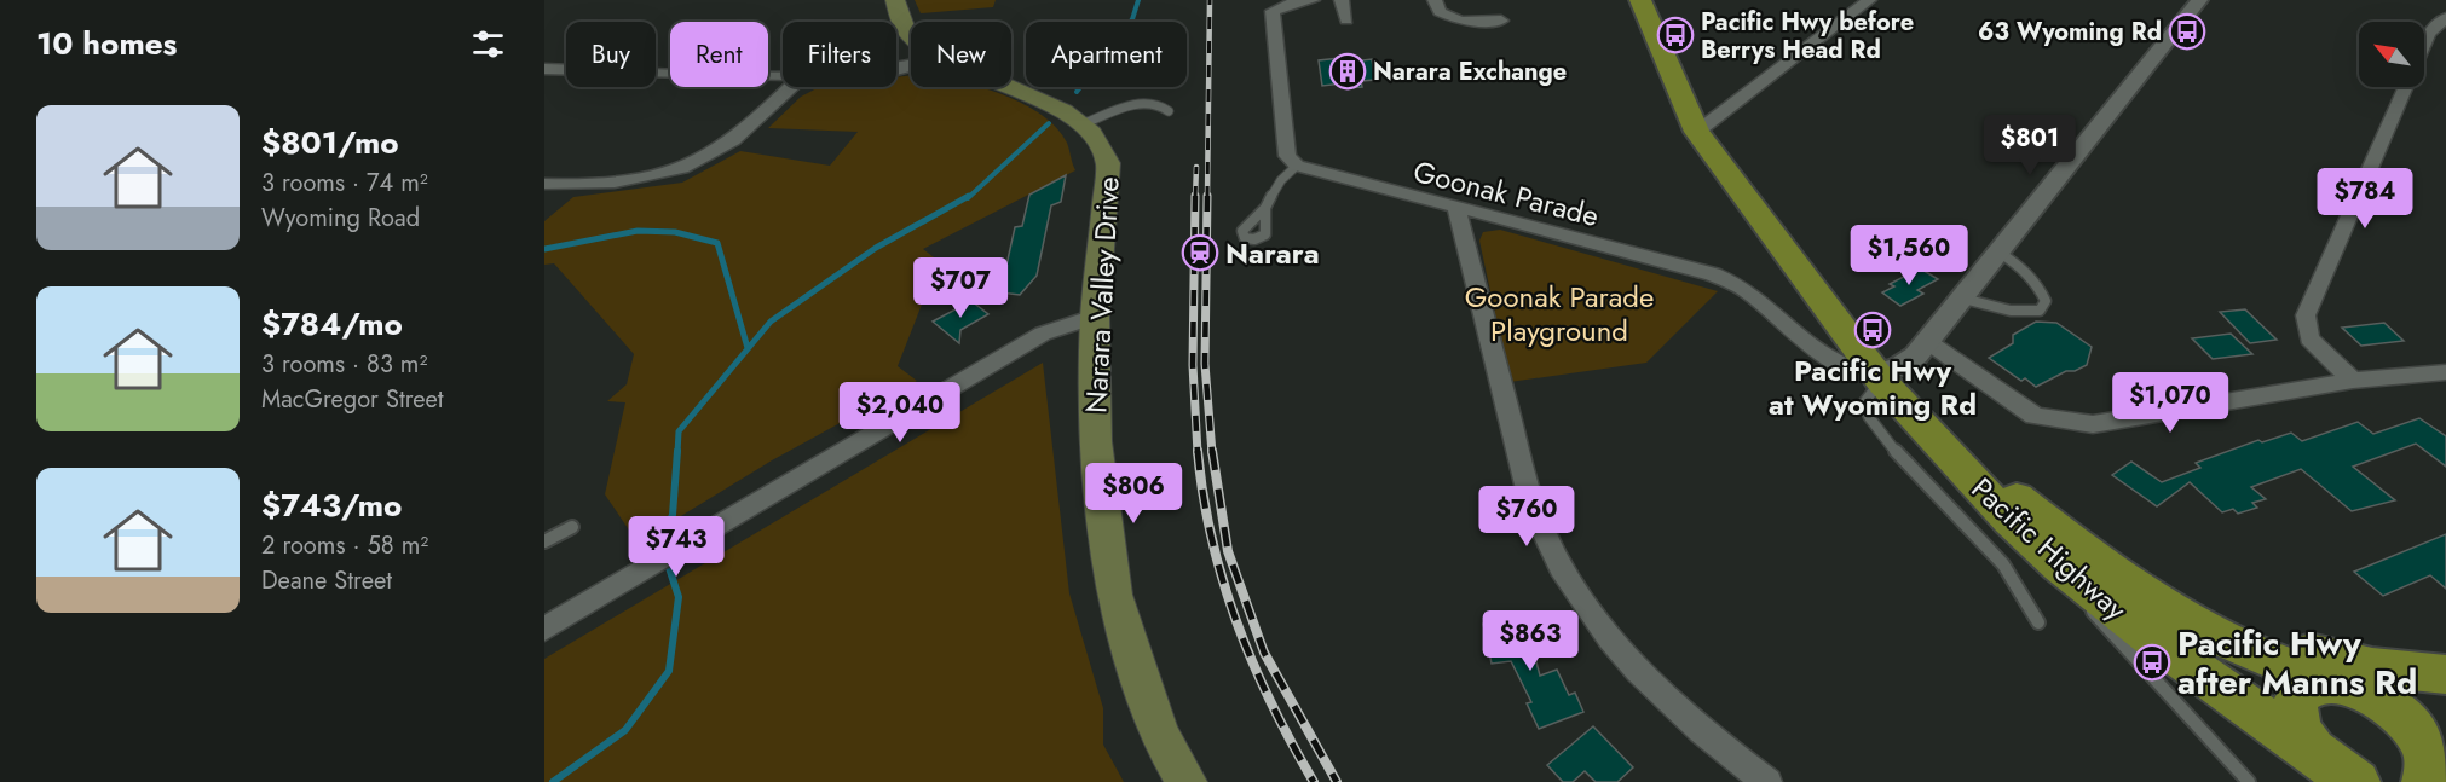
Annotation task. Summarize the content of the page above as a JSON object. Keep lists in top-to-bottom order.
{
  "streets": {
    "main road": ["Narara Valley Drive", "Pacific Highway"],
    "street": ["Goonak Parade"]
  },
  "crossings": [
    ["Goonak Parade", "Pacific Highway"]
  ],
  "parks": ["Goonak Parade Playground"],
  "places": {
    "bus stop": [
      "63 Wyoming Rd",
      "Pacific Hwy before Berrys Head Rd",
      "Pacific Hwy at Wyoming Rd",
      "Pacific Hwy after Manns Rd"
    ],
    "building": ["Narara Exchange"],
    "station": ["Narara"]
  },
  "north": "top left",
  "page": {
    "heading": "10 homes",
    "chip": [
      "Buy",
      "Rent",
      "Filters",
      "New",
      "Apartment"
    ],
    "list": [
      {
        "name": "$801/mo",
        "note": "3 rooms · 74 m² · Wyoming Road"
      },
      {
        "name": "$784/mo",
        "note": "3 rooms · 83 m² · MacGregor Street"
      },
      {
        "name": "$743/mo",
        "note": "2 rooms · 58 m² · Deane Street"
      }
    ],
    "price": [
      "$801",
      "$784",
      "$1,560",
      "$707",
      "$1,070",
      "$2,040",
      "$806",
      "$760",
      "$743",
      "$863"
    ]
  }
}
